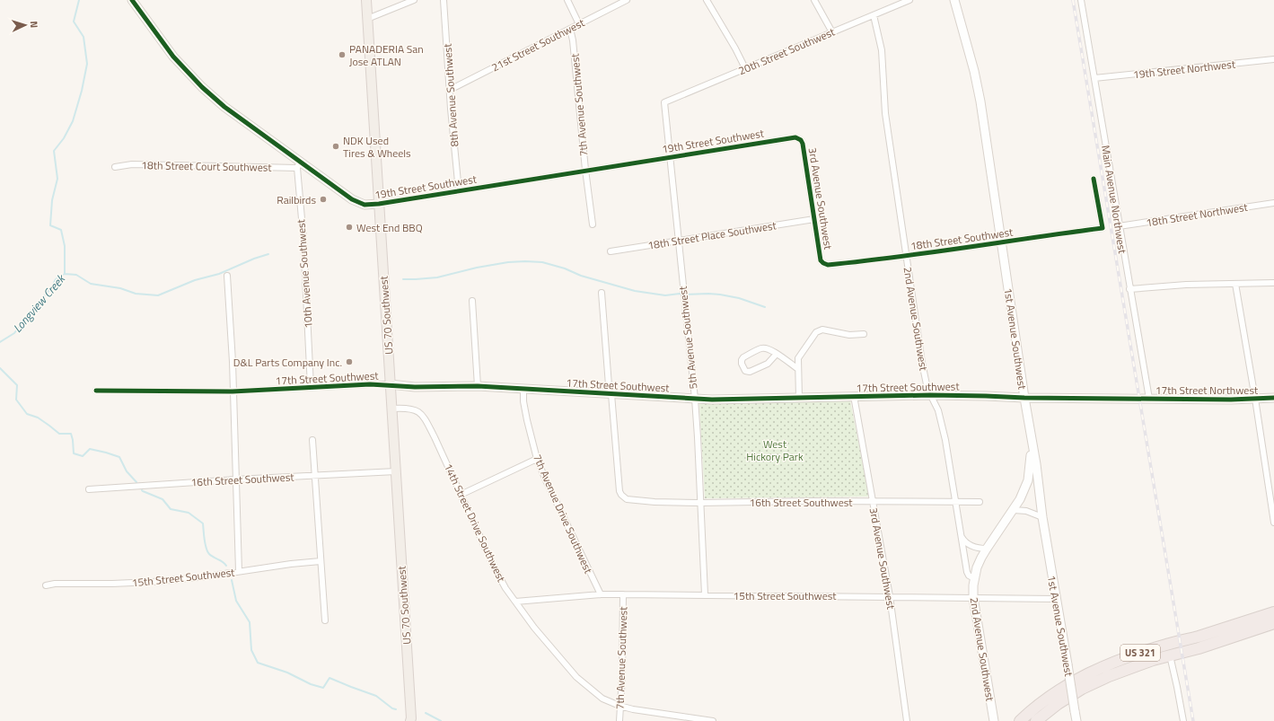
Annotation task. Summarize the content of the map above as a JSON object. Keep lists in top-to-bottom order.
{
  "streets": {
    "highway": ["US 321"],
    "main road": ["US 70 Southwest"],
    "street": [
      "21st Street Southwest",
      "20th Street Southwest",
      "19th Street Northwest",
      "8th Avenue Southwest",
      "7th Avenue Southwest",
      "19th Street Southwest",
      "18th Street Court Southwest",
      "3rd Avenue Southwest",
      "Main Avenue Northwest",
      "18th Street Northwest",
      "18th Street Place Southwest",
      "18th Street Southwest",
      "10th Avenue Southwest",
      "2nd Avenue Southwest",
      "5th Avenue Southwest",
      "1st Avenue Southwest",
      "17th Street Southwest",
      "17th Street Northwest",
      "16th Street Southwest",
      "7th Avenue Drive Southwest",
      "14th Street Drive Southwest",
      "15th Street Southwest"
    ]
  },
  "crossings": [
    ["21st Street Southwest", "8th Avenue Southwest"],
    ["21st Street Southwest", "7th Avenue Southwest"],
    ["20th Street Southwest", "2nd Avenue Southwest"],
    ["20th Street Southwest", "5th Avenue Southwest"],
    ["19th Street Northwest", "Main Avenue Northwest"],
    ["8th Avenue Southwest", "19th Street Southwest"],
    ["7th Avenue Southwest", "19th Street Southwest"],
    ["7th Avenue Southwest", "14th Street Drive Southwest"],
    ["7th Avenue Southwest", "15th Street Southwest"],
    ["19th Street Southwest", "18th Street Court Southwest"],
    ["19th Street Southwest", "3rd Avenue Southwest"],
    ["19th Street Southwest", "10th Avenue Southwest"],
    ["19th Street Southwest", "US 70 Southwest"],
    ["19th Street Southwest", "5th Avenue Southwest"],
    ["18th Street Court Southwest", "10th Avenue Southwest"],
    ["3rd Avenue Southwest", "18th Street Place Southwest"],
    ["3rd Avenue Southwest", "18th Street Southwest"],
    ["3rd Avenue Southwest", "17th Street Southwest"],
    ["3rd Avenue Southwest", "16th Street Southwest"],
    ["3rd Avenue Southwest", "15th Street Southwest"],
    ["Main Avenue Northwest", "18th Street Northwest"],
    ["Main Avenue Northwest", "17th Street Northwest"],
    ["18th Street Place Southwest", "5th Avenue Southwest"],
    ["18th Street Southwest", "2nd Avenue Southwest"],
    ["18th Street Southwest", "1st Avenue Southwest"],
    ["10th Avenue Southwest", "17th Street Southwest"],
    ["US 70 Southwest", "17th Street Southwest"],
    ["US 70 Southwest", "16th Street Southwest"],
    ["US 70 Southwest", "14th Street Drive Southwest"],
    ["2nd Avenue Southwest", "1st Avenue Southwest"],
    ["2nd Avenue Southwest", "17th Street Southwest"],
    ["2nd Avenue Southwest", "16th Street Southwest"],
    ["2nd Avenue Southwest", "15th Street Southwest"],
    ["5th Avenue Southwest", "17th Street Southwest"],
    ["5th Avenue Southwest", "16th Street Southwest"],
    ["5th Avenue Southwest", "15th Street Southwest"],
    ["1st Avenue Southwest", "17th Street Southwest"],
    ["1st Avenue Southwest", "15th Street Southwest"],
    ["17th Street Southwest", "17th Street Northwest"],
    ["17th Street Southwest", "16th Street Southwest"],
    ["17th Street Southwest", "7th Avenue Drive Southwest"],
    ["7th Avenue Drive Southwest", "15th Street Southwest"],
    ["14th Street Drive Southwest", "15th Street Southwest"]
  ],
  "water": ["Longview Creek"],
  "parks": ["West Hickory Park"],
  "places": [
    "PANADERIA San Jose ATLAN",
    "NDK Used Tires & Wheels",
    "Railbirds",
    "West End BBQ",
    "D&L Parts Company Inc."
  ],
  "north": "right"
}
